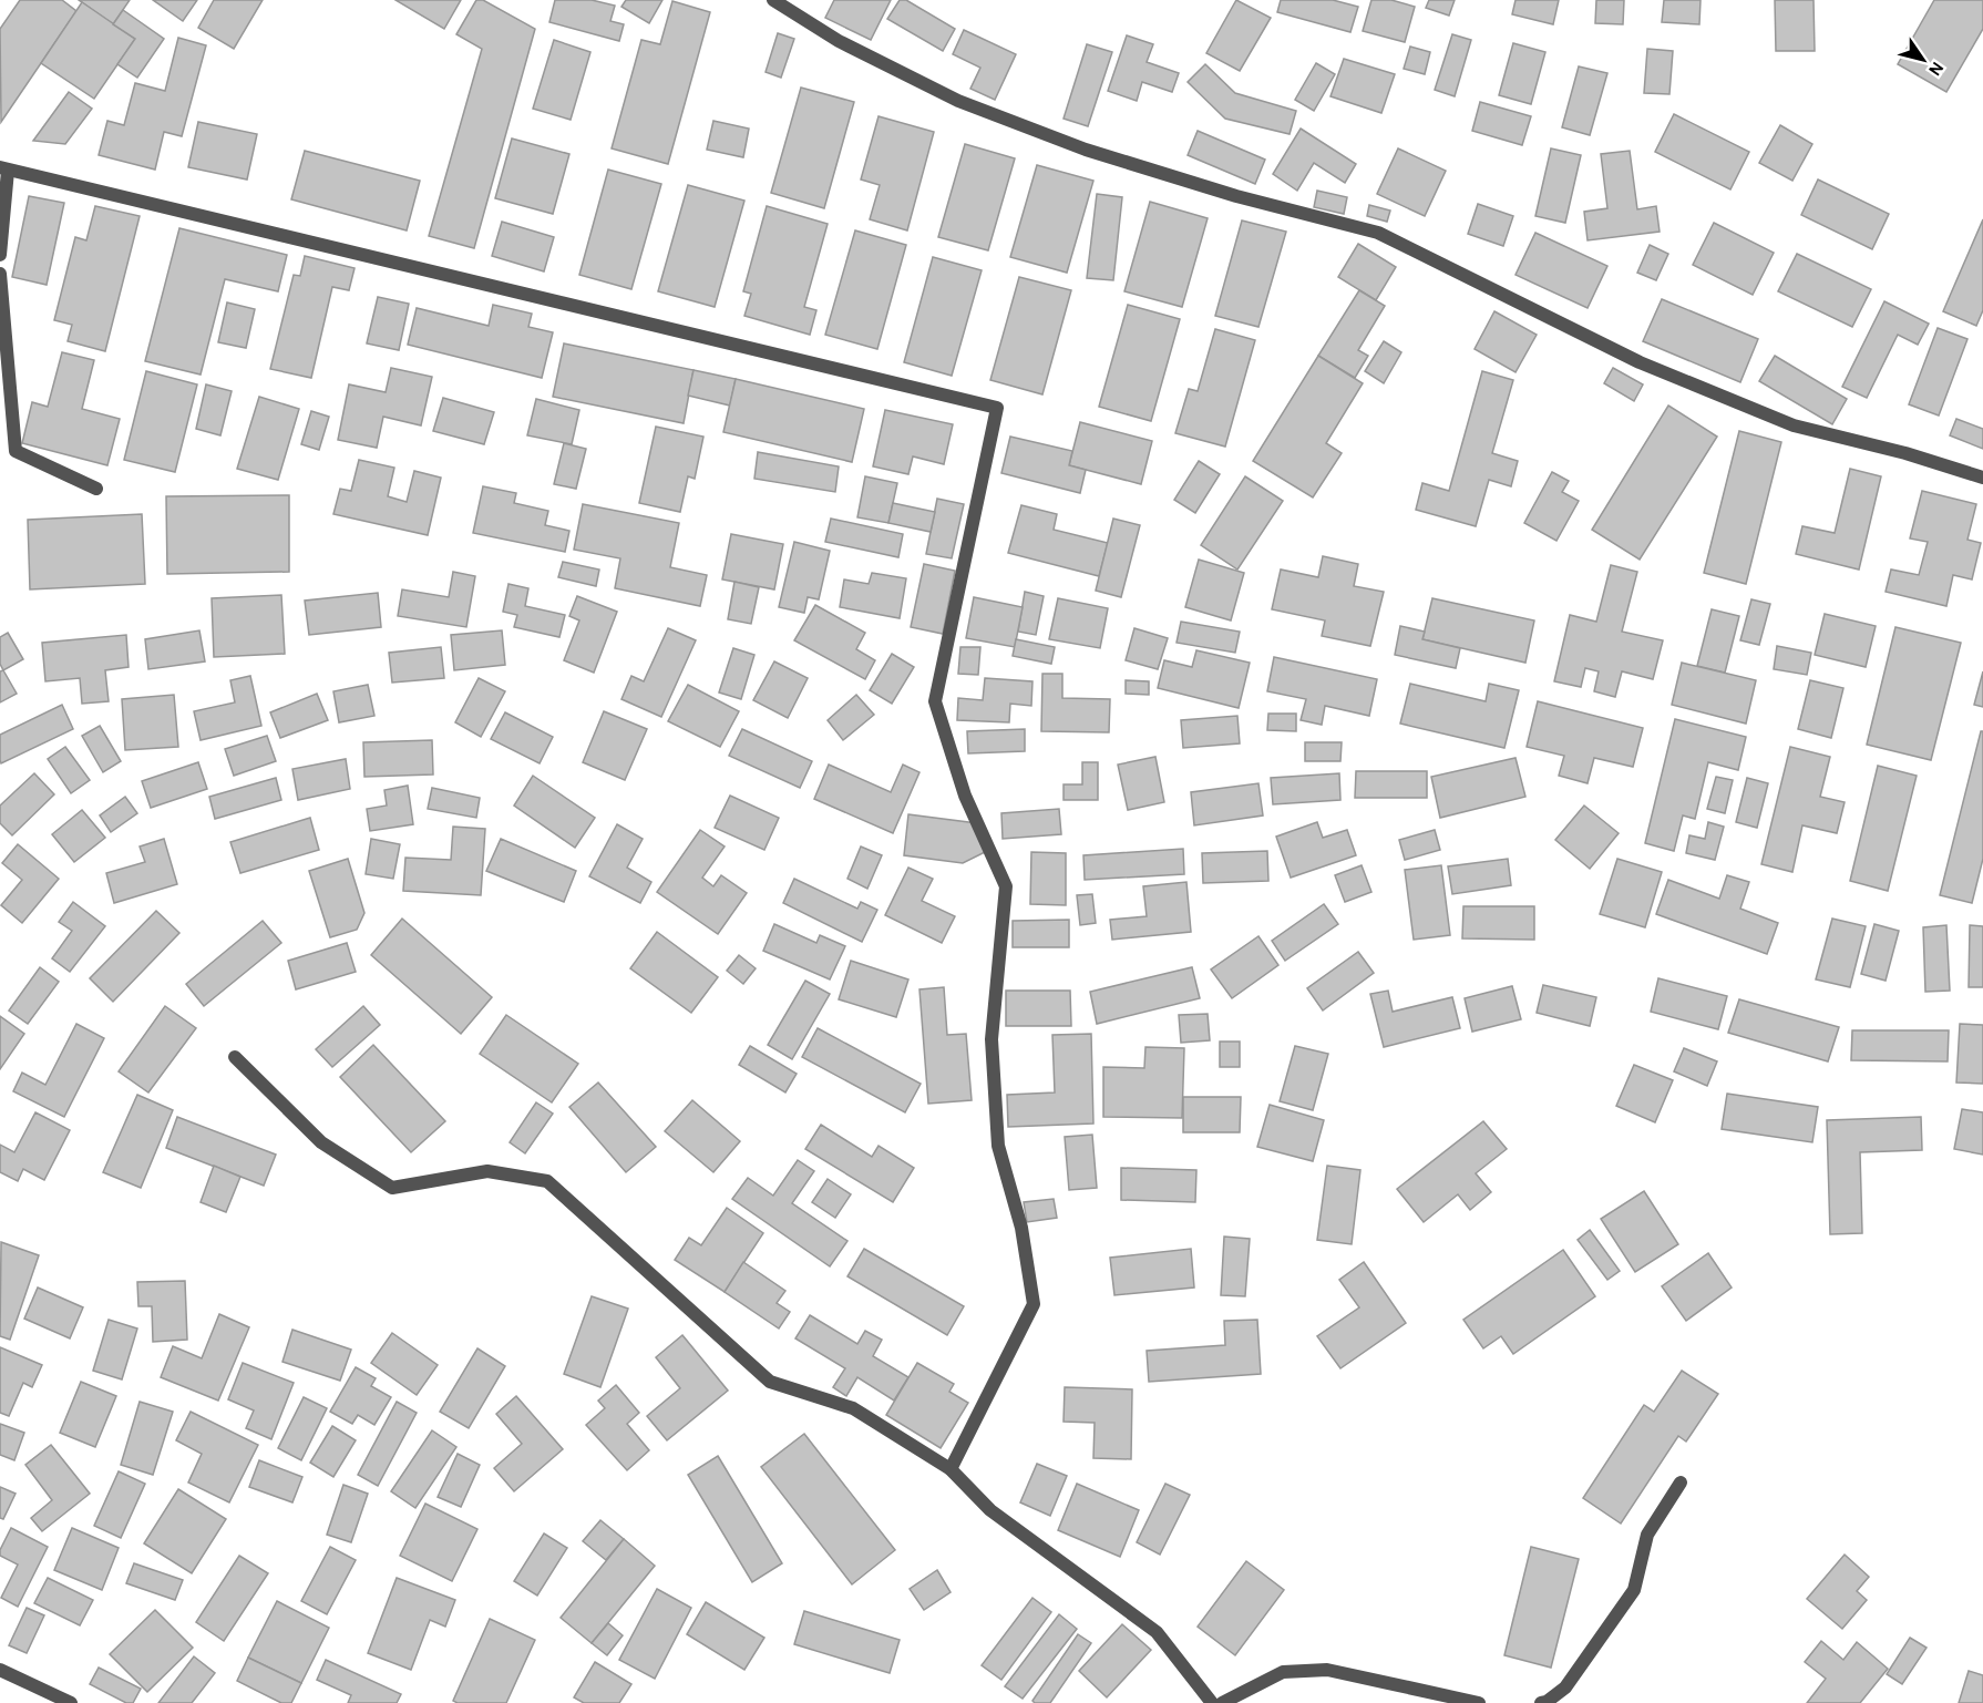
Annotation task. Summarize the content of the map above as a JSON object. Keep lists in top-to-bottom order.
{
  "north": "bottom right"
}
